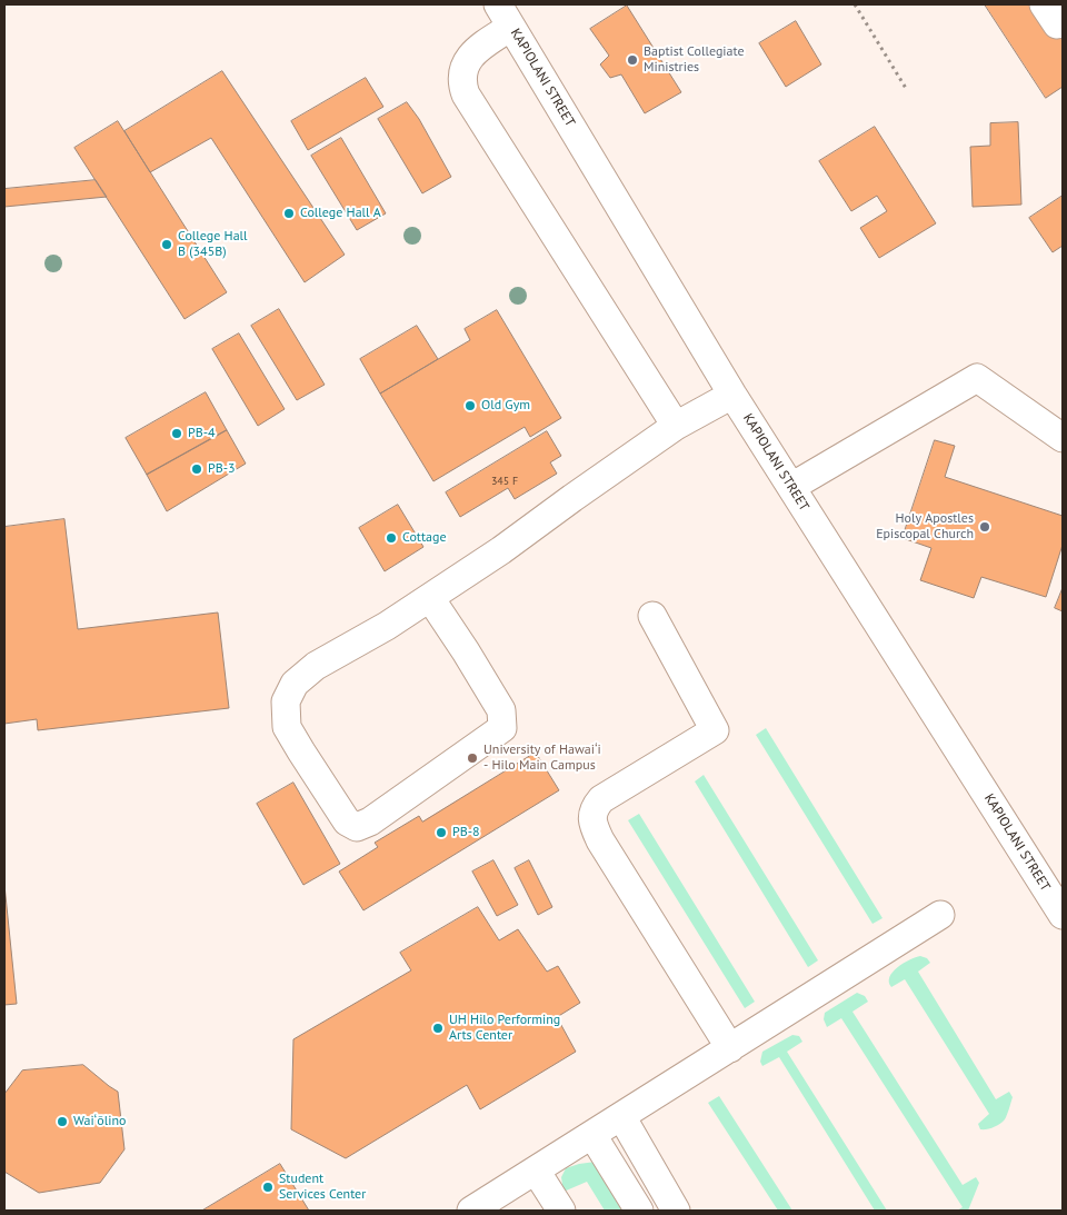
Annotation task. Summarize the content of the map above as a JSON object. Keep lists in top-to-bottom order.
{
  "streets": {
    "street": ["KAPIOLANI STREET"]
  },
  "places": [
    "Baptist Collegiate Ministries",
    "College Hall A",
    "College Hall B (345B)",
    "Old Gym",
    "PB-4",
    "PB-3",
    "Holy Apostles Episcopal Church",
    "Cottage",
    "University of Hawaiʻi - Hilo Main Campus",
    "PB-8",
    "UH Hilo Performing Arts Center",
    "Waiʻōlino",
    "Student Services Center"
  ],
  "house_numbers": ["345 F"]
}
